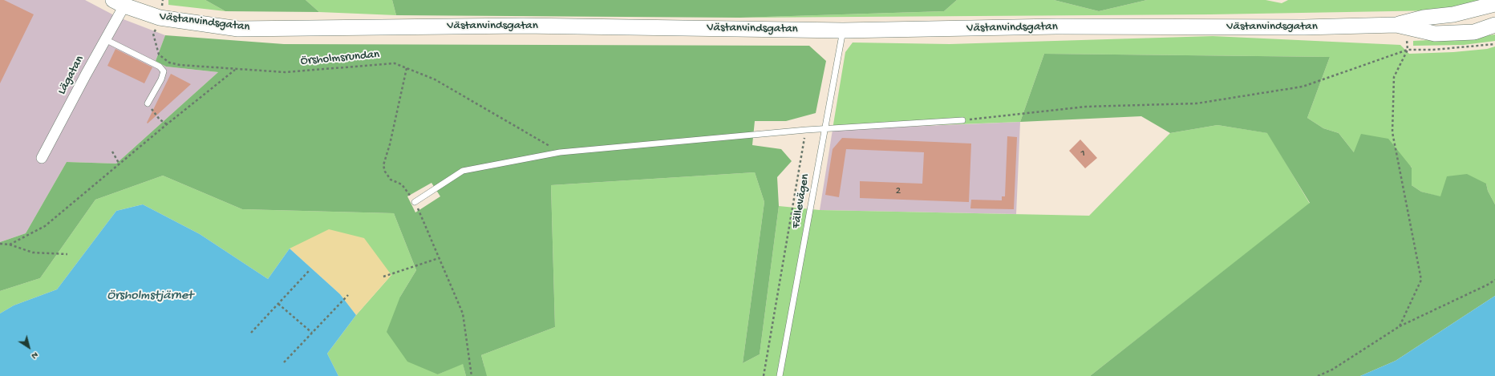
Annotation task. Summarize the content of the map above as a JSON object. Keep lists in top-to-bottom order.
{
  "streets": {
    "street": ["Västanvindsgatan", "Lägatan"],
    "lane": ["Fällevägen"],
    "path": ["Örsholmsrundan"]
  },
  "crossings": [
    ["Västanvindsgatan", "Örsholmsrundan"],
    ["Västanvindsgatan", "Lägatan"],
    ["Västanvindsgatan", "Fällevägen"]
  ],
  "water": ["Örsholmstjärnet"],
  "house_numbers": ["1", "2"],
  "north": "bottom right"
}
